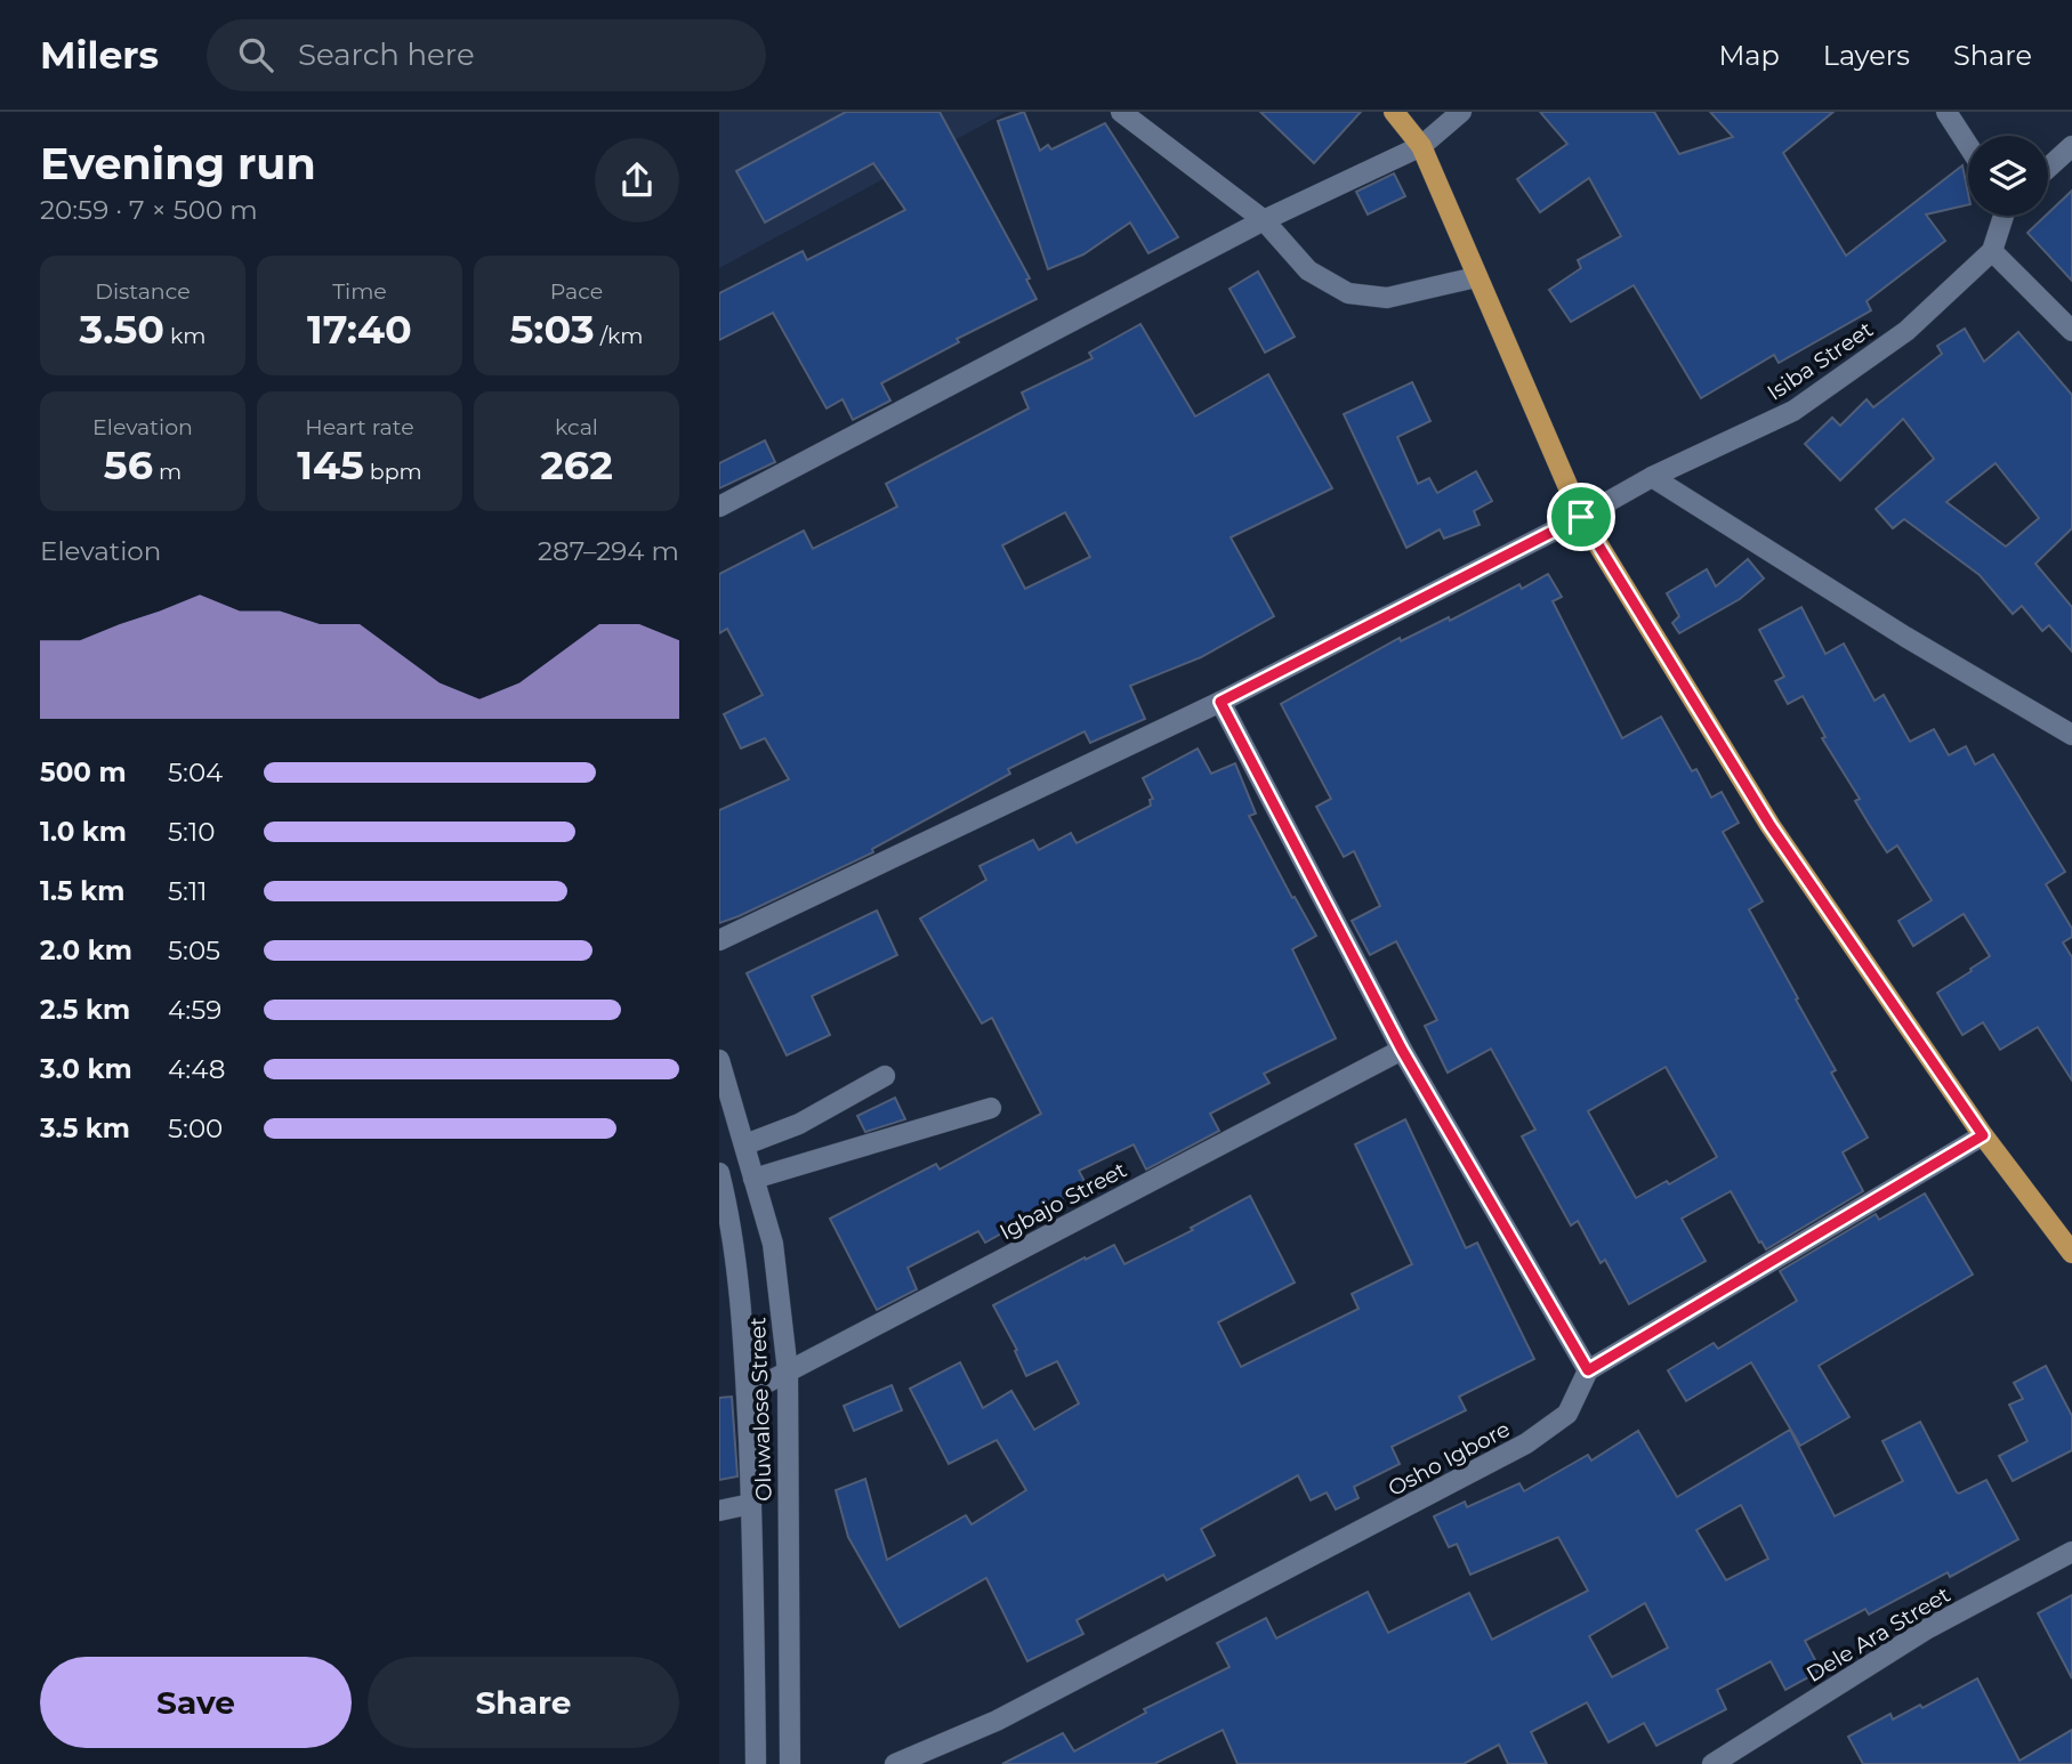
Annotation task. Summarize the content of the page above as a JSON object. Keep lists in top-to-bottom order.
{
  "streets": {
    "street": [
      "Isiba Street",
      "Igbajo Street",
      "Oluwalose Street",
      "Osho Igbore",
      "Dele Ara Street"
    ]
  },
  "crossings": [
    ["Igbajo Street", "Oluwalose Street"]
  ],
  "page": {
    "header": "Milers",
    "search": "Search here",
    "nav": ["Map", "Layers", "Share"],
    "heading": ["Evening run", "20:59 · 7 × 500 m"],
    "stats": [
      ["Distance", "3.50 km"],
      ["Time", "17:40"],
      ["Pace", "5:03 /km"],
      ["Elevation", "56 m"],
      ["Heart rate", "145 bpm"],
      ["kcal", "262"]
    ],
    "chart": ["Elevation", "287–294 m"],
    "list": [
      {
        "name": "500 m",
        "note": "5:04"
      },
      {
        "name": "1.0 km",
        "note": "5:10"
      },
      {
        "name": "1.5 km",
        "note": "5:11"
      },
      {
        "name": "2.0 km",
        "note": "5:05"
      },
      {
        "name": "2.5 km",
        "note": "4:59"
      },
      {
        "name": "3.0 km",
        "note": "4:48"
      },
      {
        "name": "3.5 km",
        "note": "5:00"
      }
    ],
    "buttons": ["Save", "Share"]
  }
}
